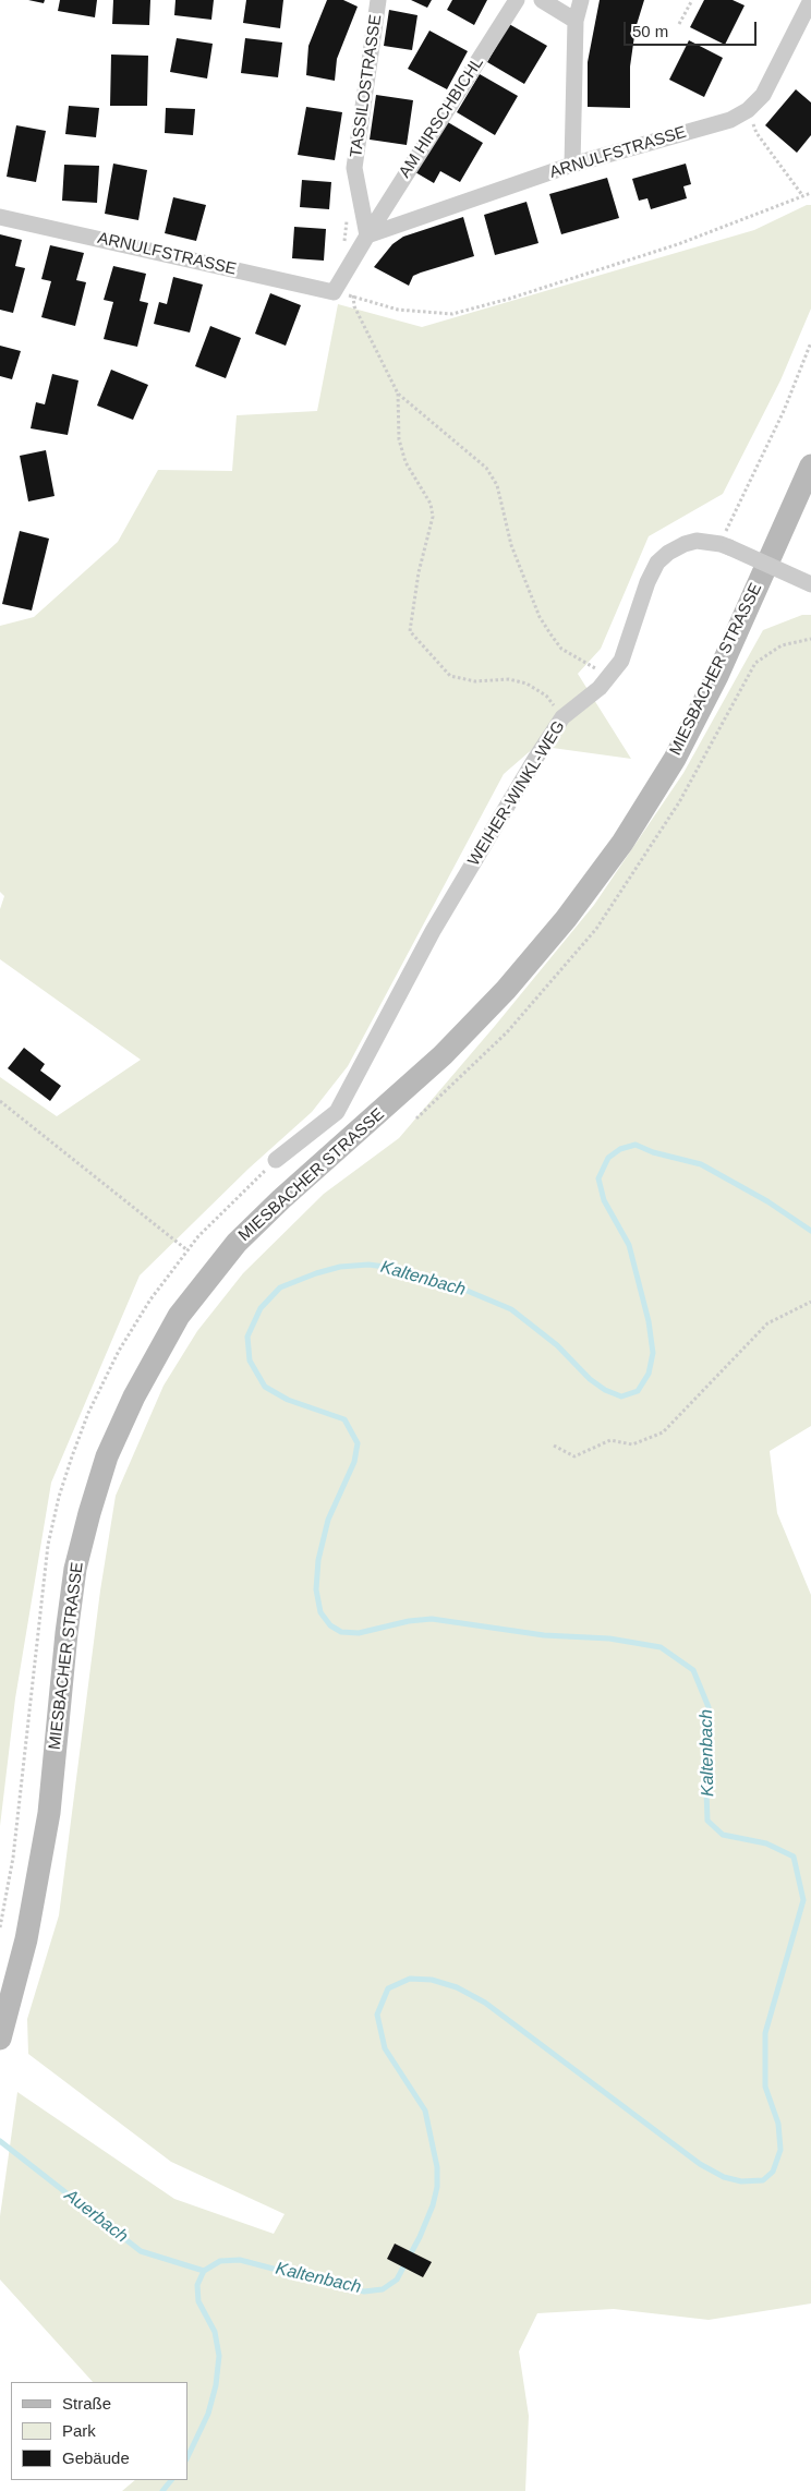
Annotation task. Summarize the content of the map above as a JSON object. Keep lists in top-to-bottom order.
{
  "streets": {
    "main road": ["MIESBACHER STRASSE"],
    "street": [
      "TASSILOSTRASSE",
      "AM HIRSCHBICHL",
      "ARNULFSTRASSE",
      "WEIHER-WINKL-WEG"
    ]
  },
  "crossings": [
    ["TASSILOSTRASSE", "AM HIRSCHBICHL"],
    ["TASSILOSTRASSE", "ARNULFSTRASSE"],
    ["AM HIRSCHBICHL", "ARNULFSTRASSE"]
  ],
  "water": ["Kaltenbach", "Auerbach"],
  "legend": ["Straße", "Park", "Gebäude"],
  "scale_bar": "50 m"
}
